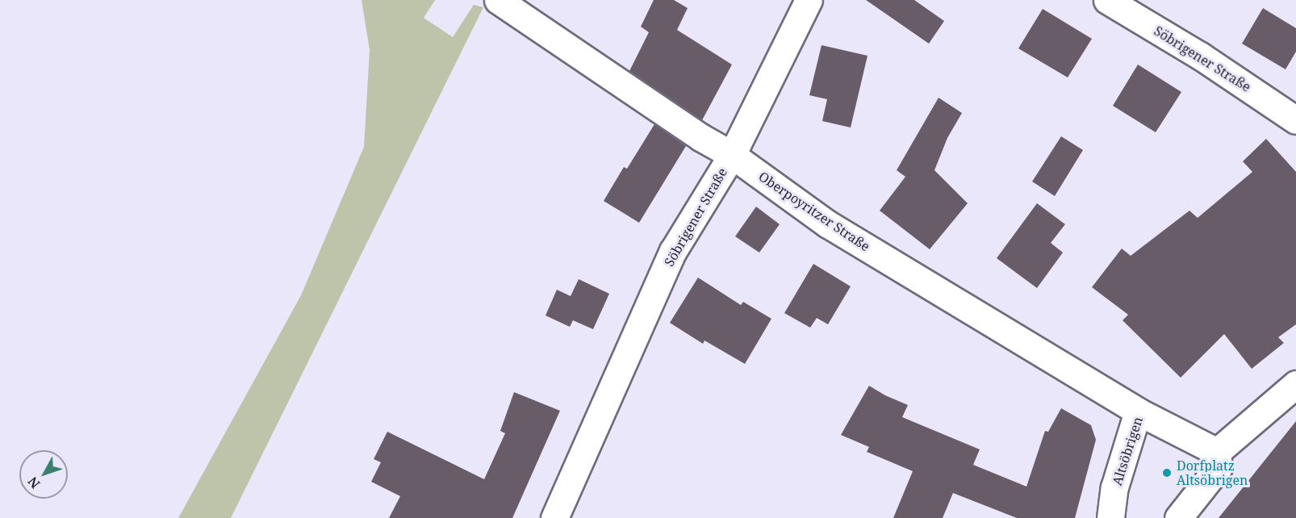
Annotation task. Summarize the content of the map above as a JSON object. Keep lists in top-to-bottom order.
{
  "streets": {
    "street": ["Söbrigener Straße", "Oberpoyritzer Straße", "Altsöbrigen"]
  },
  "crossings": [
    ["Söbrigener Straße", "Oberpoyritzer Straße"],
    ["Oberpoyritzer Straße", "Altsöbrigen"]
  ],
  "places": ["Dorfplatz Altsöbrigen"],
  "north": "bottom left"
}
